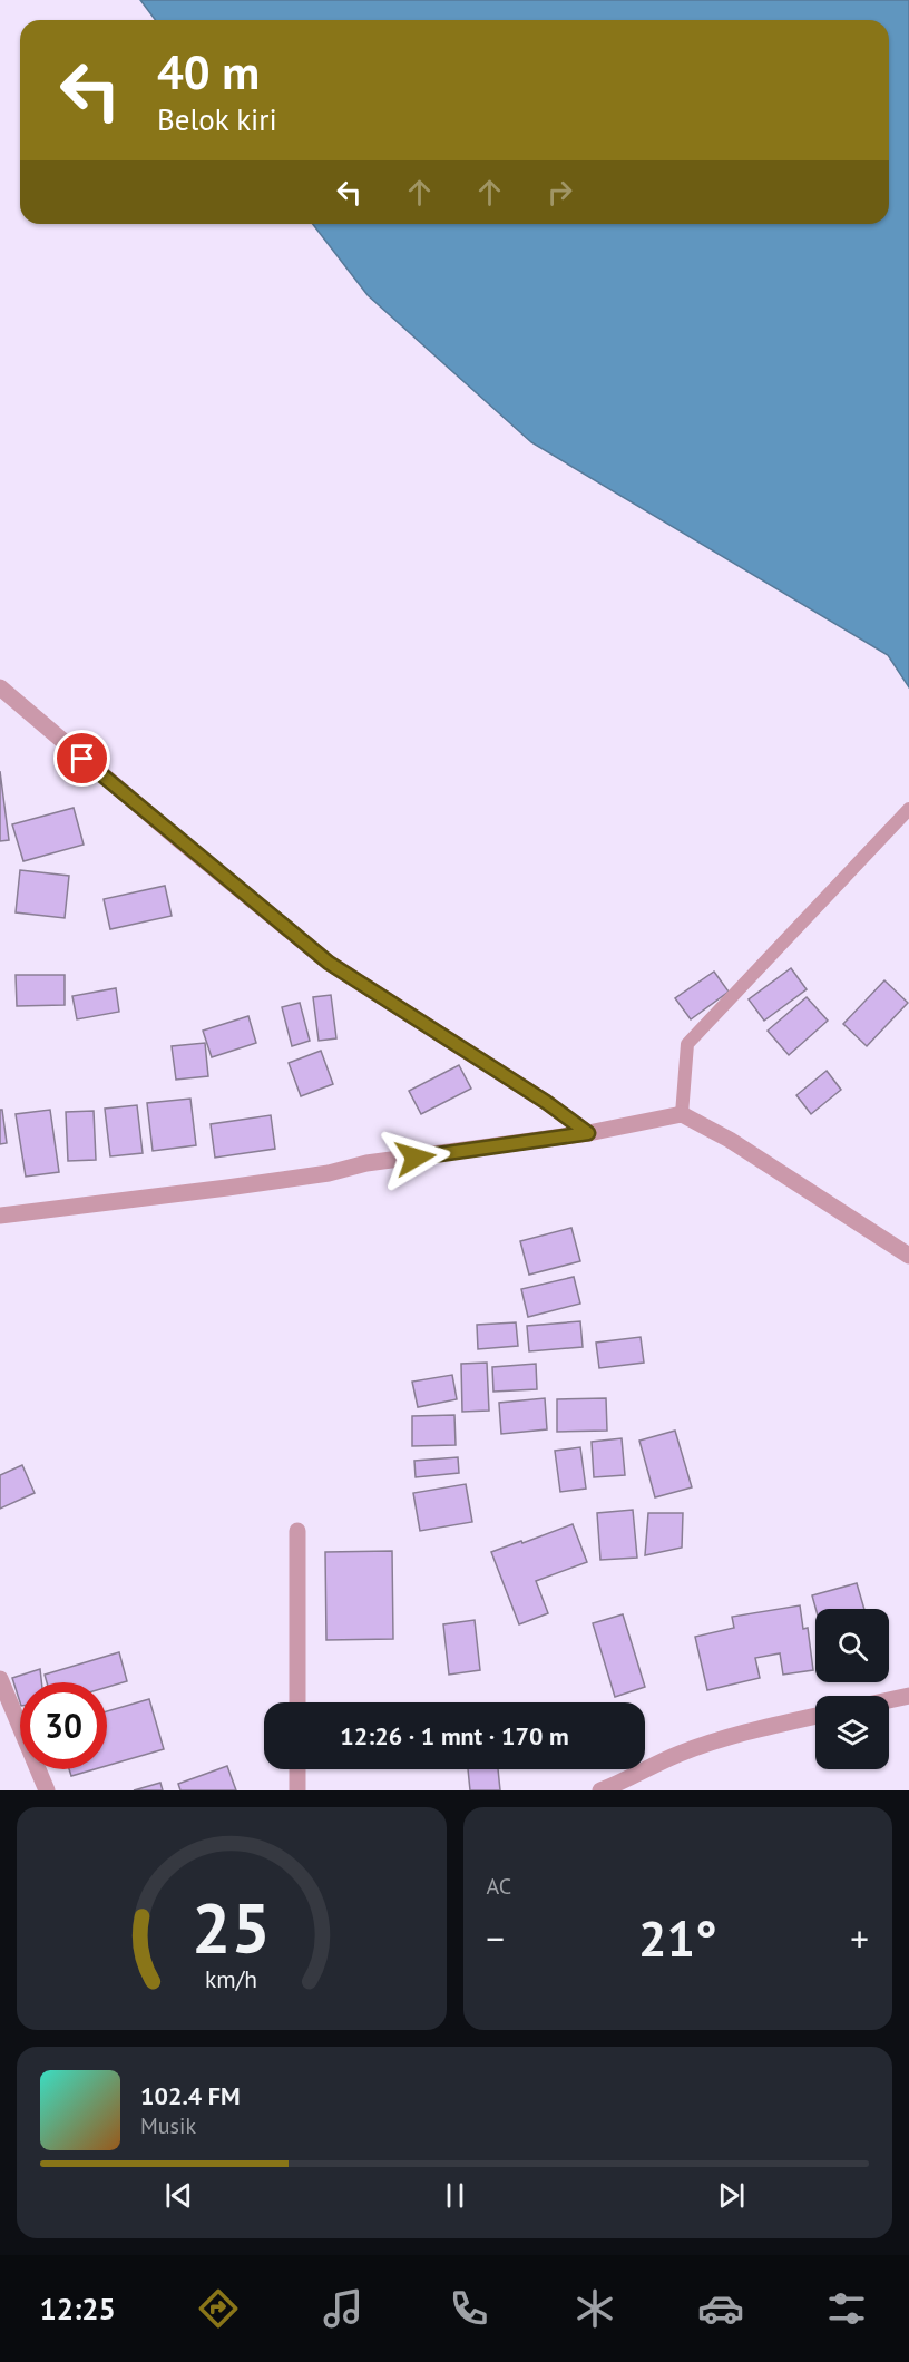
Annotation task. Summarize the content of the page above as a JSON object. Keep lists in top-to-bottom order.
{
  "page": {
    "turn": ["40 m", "Belok kiri"],
    "limit": "30",
    "trip": "12:26 · 1 mnt · 170 m",
    "tile": "AC",
    "heat": ["−", "21°", "+"],
    "song": ["102.4 FM", "Musik"],
    "tabs": "12:25",
    "gauge": ["25", "km/h"]
  }
}
